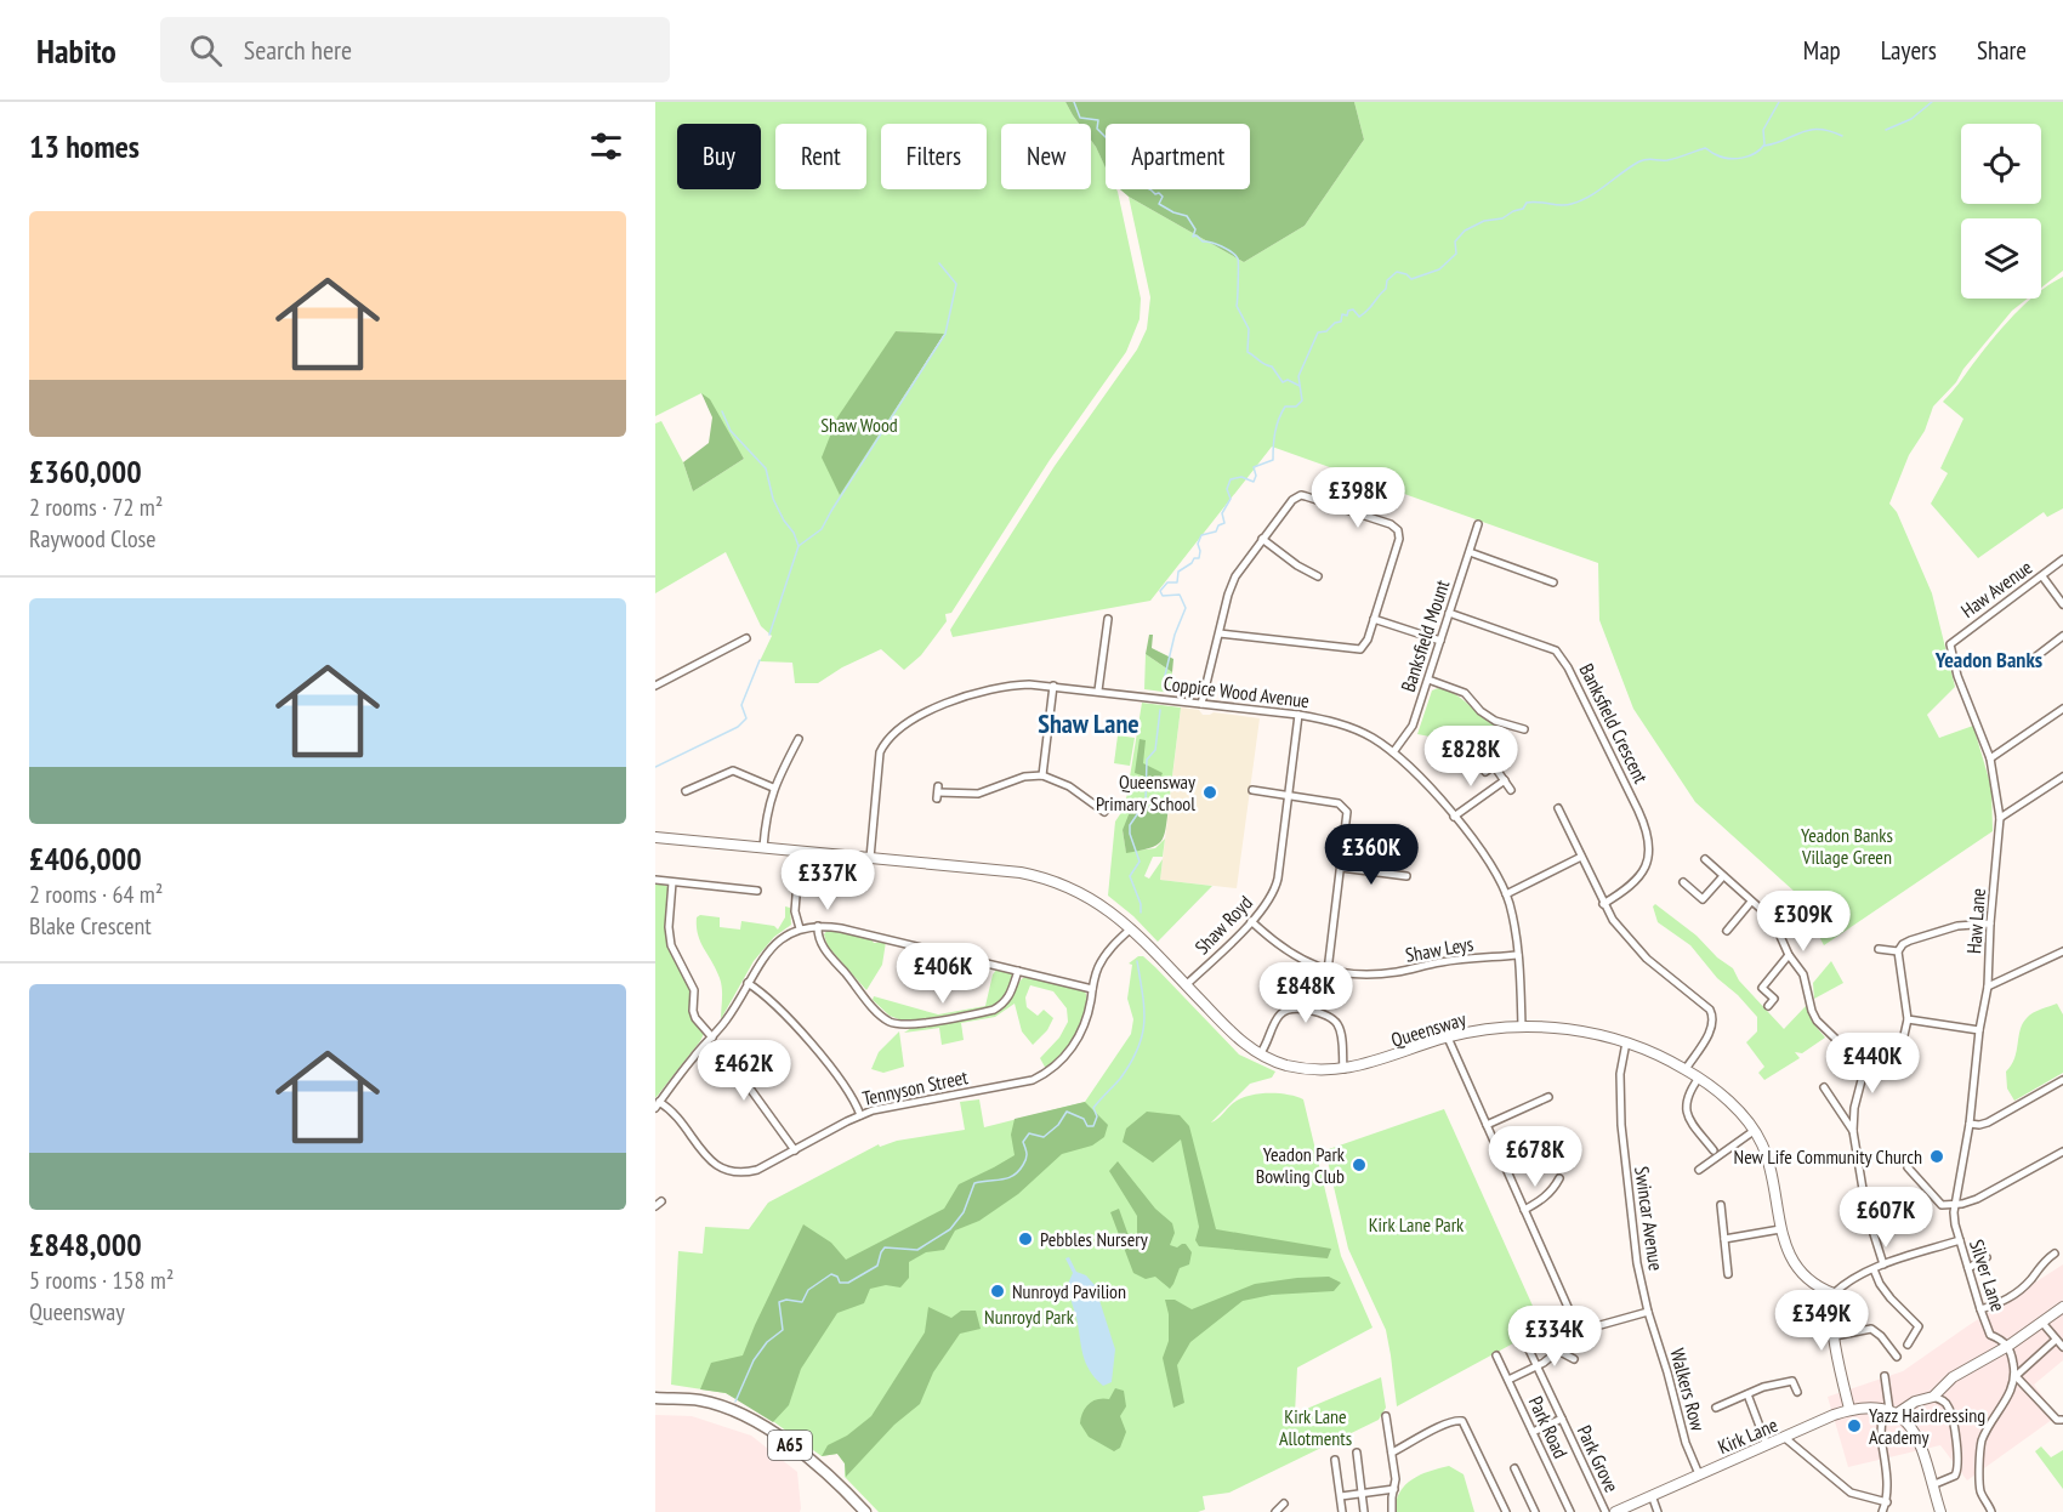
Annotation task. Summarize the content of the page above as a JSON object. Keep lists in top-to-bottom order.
{
  "streets": {
    "main road": ["A65"],
    "street": [
      "Haw Avenue",
      "Banksfield Mount",
      "Coppice Wood Avenue",
      "Banksfield Crescent",
      "Haw Lane",
      "Shaw Royd",
      "Shaw Leys",
      "Queensway",
      "Tennyson Street",
      "Swincar Avenue",
      "Silver Lane",
      "Walkers Row",
      "Park Road",
      "Kirk Lane",
      "Park Grove"
    ]
  },
  "crossings": [
    ["Haw Avenue", "Haw Lane"],
    ["Banksfield Mount", "Coppice Wood Avenue"],
    ["Banksfield Mount", "Banksfield Crescent"],
    ["Coppice Wood Avenue", "Shaw Royd"],
    ["Coppice Wood Avenue", "Shaw Leys"],
    ["Coppice Wood Avenue", "Queensway"],
    ["Haw Lane", "Silver Lane"],
    ["Shaw Royd", "Shaw Leys"],
    ["Shaw Royd", "Queensway"],
    ["Queensway", "Tennyson Street"],
    ["Queensway", "Swincar Avenue"],
    ["Swincar Avenue", "Walkers Row"],
    ["Walkers Row", "Kirk Lane"],
    ["Park Road", "Park Grove"]
  ],
  "districts": ["Yeadon Banks", "Shaw Lane"],
  "parks": [
    "Shaw Wood",
    "Yeadon Banks Village Green",
    "Kirk Lane Park",
    "Nunroyd Park",
    "Kirk Lane Allotments"
  ],
  "places": [
    "Queensway Primary School",
    "New Life Community Church",
    "Yeadon Park Bowling Club",
    "Pebbles Nursery",
    "Nunroyd Pavilion",
    "Yazz Hairdressing Academy"
  ],
  "page": {
    "header": "Habito",
    "search": "Search here",
    "nav": ["Map", "Layers", "Share"],
    "heading": "13 homes",
    "chip": [
      "Buy",
      "Rent",
      "Filters",
      "New",
      "Apartment"
    ],
    "list": [
      {
        "name": "£360,000",
        "note": "2 rooms · 72 m² · Raywood Close"
      },
      {
        "name": "£406,000",
        "note": "2 rooms · 64 m² · Blake Crescent"
      },
      {
        "name": "£848,000",
        "note": "5 rooms · 158 m² · Queensway"
      }
    ],
    "price": [
      "£398K",
      "£828K",
      "£360K",
      "£337K",
      "£309K",
      "£406K",
      "£848K",
      "£440K",
      "£462K",
      "£678K",
      "£607K",
      "£349K",
      "£334K"
    ]
  }
}
